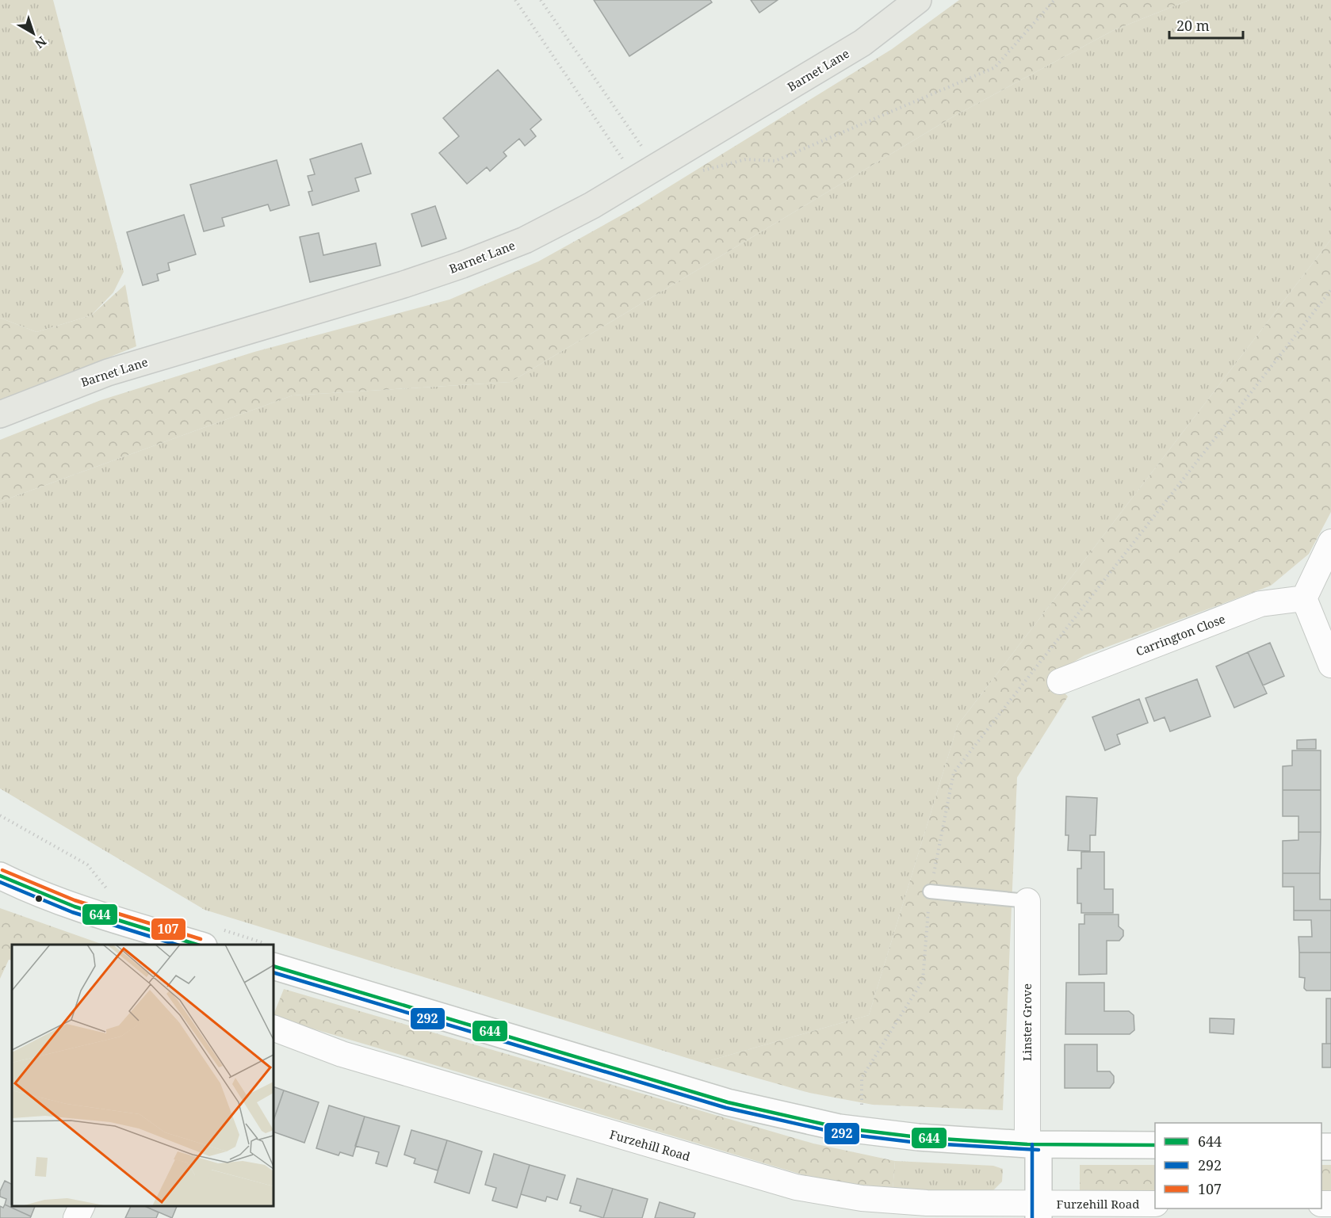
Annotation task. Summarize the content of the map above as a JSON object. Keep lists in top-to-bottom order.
{
  "streets": {
    "main road": ["Barnet Lane"],
    "street": ["Carrington Close", "Linster Grove", "Furzehill Road"]
  },
  "crossings": [
    ["Linster Grove", "Furzehill Road"]
  ],
  "lines": ["transit line 107", "transit line 644", "transit line 292"],
  "legend": ["644", "292", "107"],
  "scale_bar": "20 m",
  "north": "bottom right"
}
